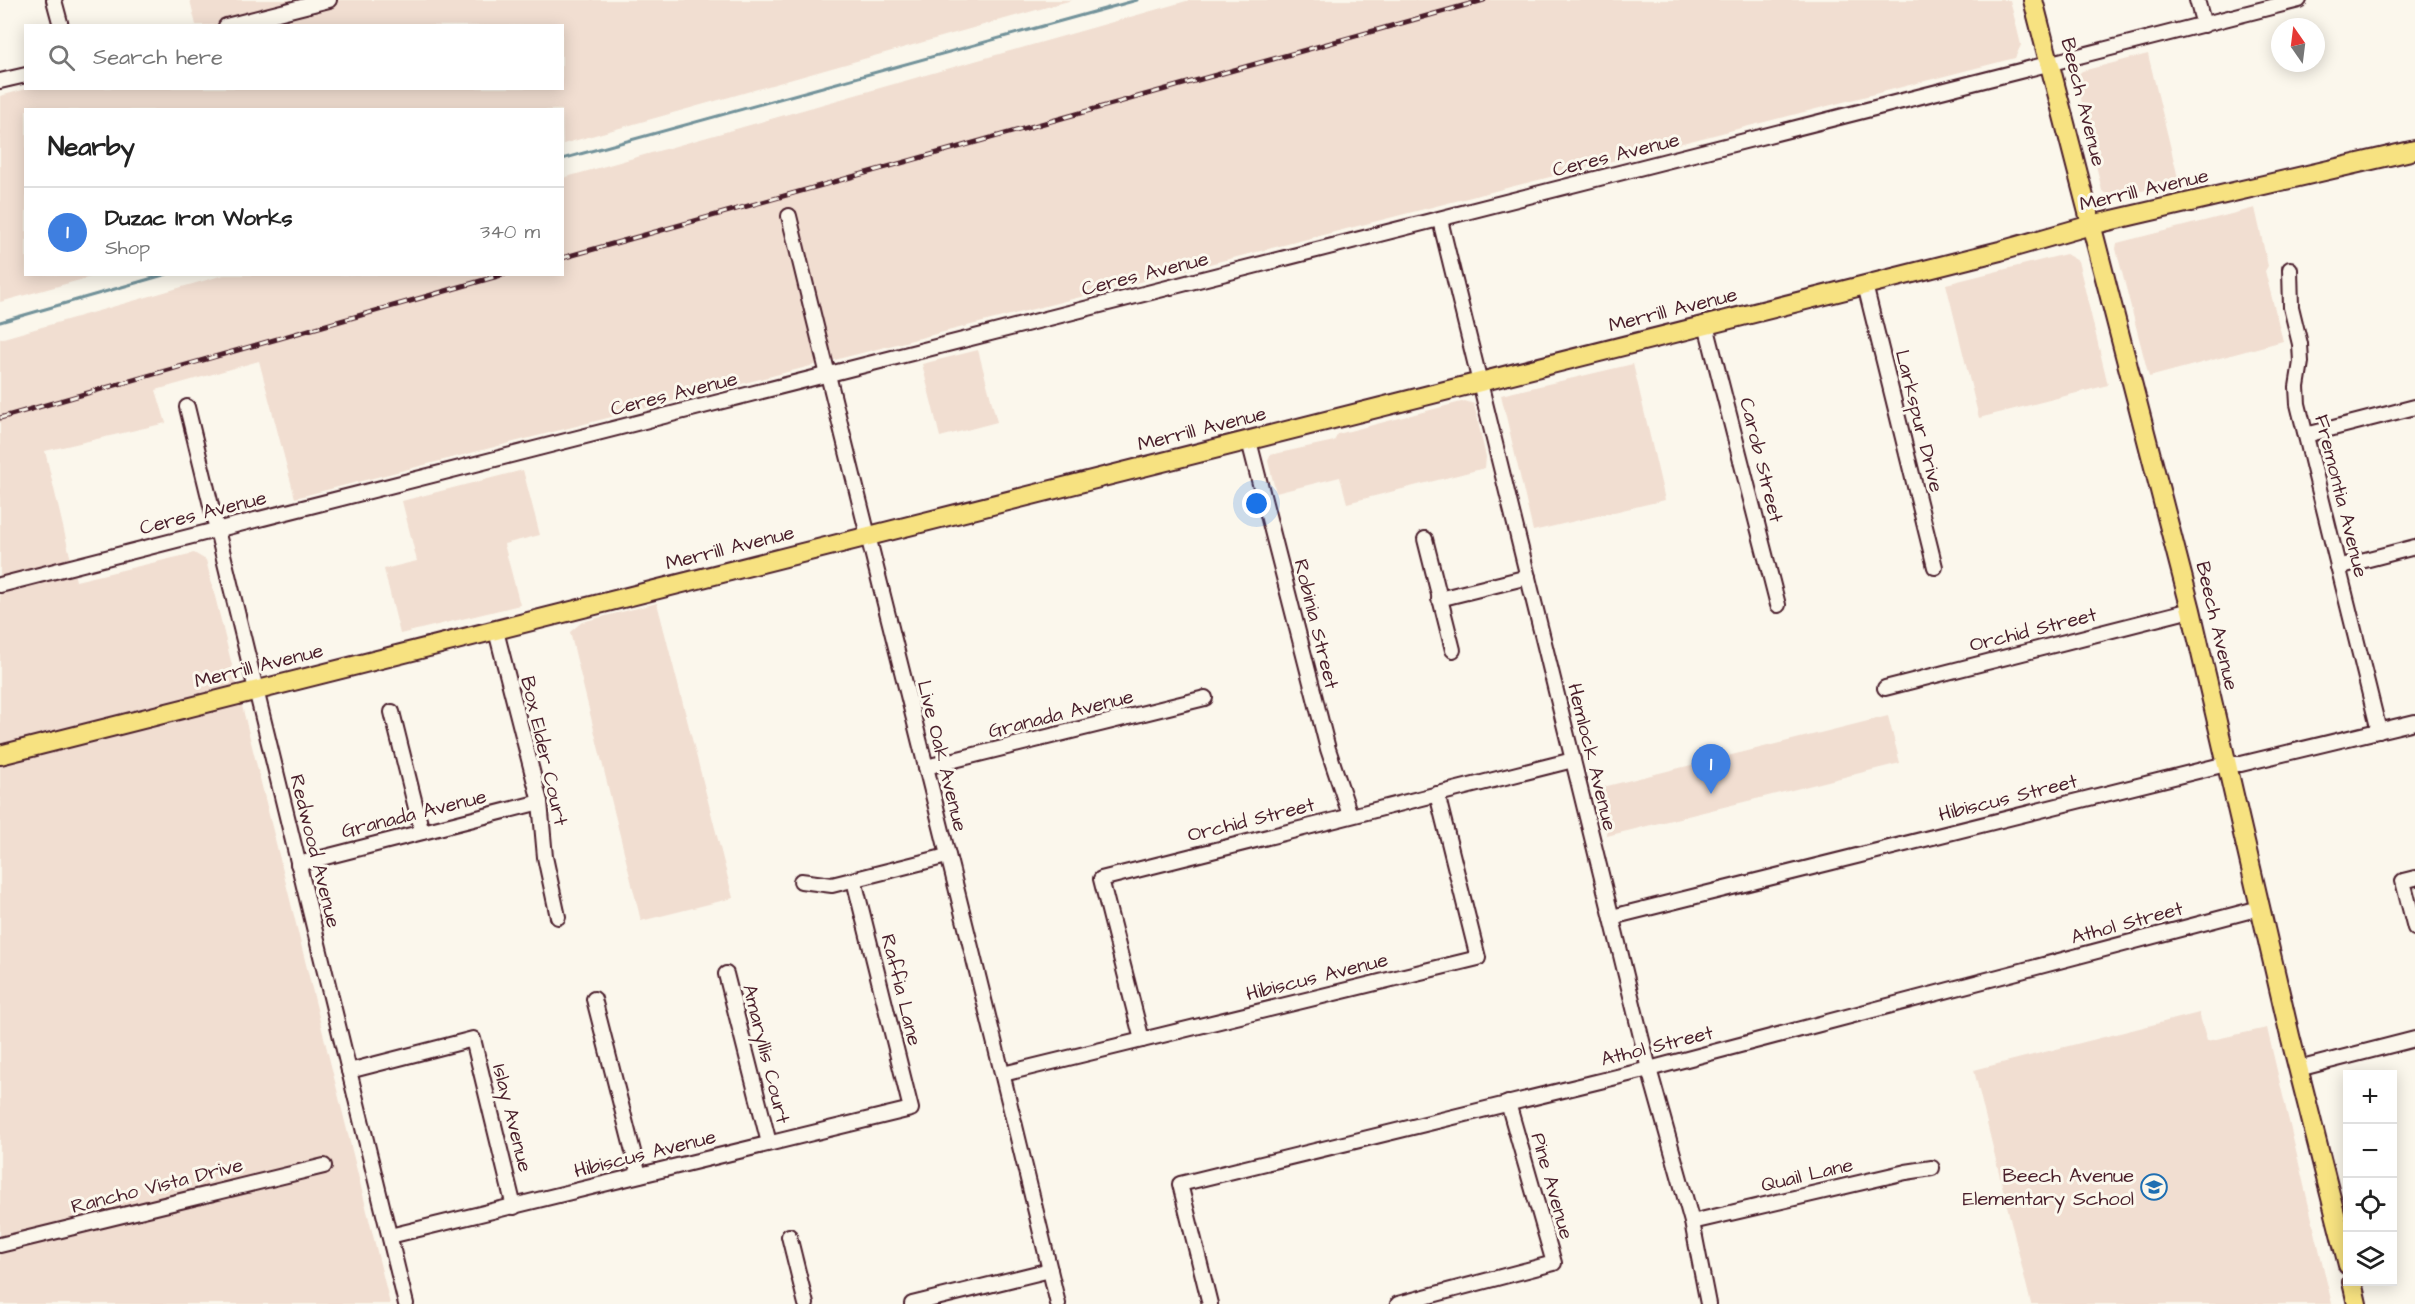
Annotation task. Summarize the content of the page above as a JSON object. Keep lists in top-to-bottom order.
{
  "streets": {
    "main road": ["Beech Avenue", "Merrill Avenue"],
    "street": [
      "Ceres Avenue",
      "Larkspur Drive",
      "Carob Street",
      "Fremontia Avenue",
      "Robinia Street",
      "Orchid Street",
      "Granada Avenue",
      "Box Elder Court",
      "Live Oak Avenue",
      "Hemlock Avenue",
      "Hibiscus Street",
      "Redwood Avenue",
      "Athol Street",
      "Hibiscus Avenue",
      "Raffia Lane",
      "Amaryllis Court",
      "Islay Avenue",
      "Quail Lane",
      "Rancho Vista Drive",
      "Pine Avenue"
    ]
  },
  "crossings": [
    ["Beech Avenue", "Ceres Avenue"],
    ["Beech Avenue", "Merrill Avenue"],
    ["Beech Avenue", "Orchid Street"],
    ["Beech Avenue", "Hibiscus Street"],
    ["Beech Avenue", "Athol Street"],
    ["Ceres Avenue", "Live Oak Avenue"],
    ["Ceres Avenue", "Hemlock Avenue"],
    ["Ceres Avenue", "Redwood Avenue"],
    ["Merrill Avenue", "Larkspur Drive"],
    ["Merrill Avenue", "Carob Street"],
    ["Merrill Avenue", "Robinia Street"],
    ["Merrill Avenue", "Box Elder Court"],
    ["Merrill Avenue", "Live Oak Avenue"],
    ["Merrill Avenue", "Hemlock Avenue"],
    ["Merrill Avenue", "Redwood Avenue"],
    ["Fremontia Avenue", "Hibiscus Street"],
    ["Robinia Street", "Orchid Street"],
    ["Orchid Street", "Hemlock Avenue"],
    ["Orchid Street", "Hibiscus Avenue"],
    ["Granada Avenue", "Box Elder Court"],
    ["Granada Avenue", "Live Oak Avenue"],
    ["Granada Avenue", "Redwood Avenue"],
    ["Live Oak Avenue", "Hibiscus Avenue"],
    ["Hemlock Avenue", "Hibiscus Street"],
    ["Hemlock Avenue", "Athol Street"],
    ["Hemlock Avenue", "Quail Lane"],
    ["Redwood Avenue", "Hibiscus Avenue"],
    ["Redwood Avenue", "Islay Avenue"],
    ["Athol Street", "Pine Avenue"],
    ["Hibiscus Avenue", "Raffia Lane"],
    ["Hibiscus Avenue", "Amaryllis Court"],
    ["Hibiscus Avenue", "Islay Avenue"]
  ],
  "places": {
    "school or university": ["Beech Avenue Elementary School"]
  },
  "north": "top",
  "page": {
    "search": "Search here",
    "heading": "Nearby",
    "list": [
      {
        "mark": "1",
        "name": "Duzac Iron Works",
        "note": "Shop",
        "value": "340 m"
      }
    ],
    "pins": "1",
    "map_buttons": ["+", "−"]
  }
}
